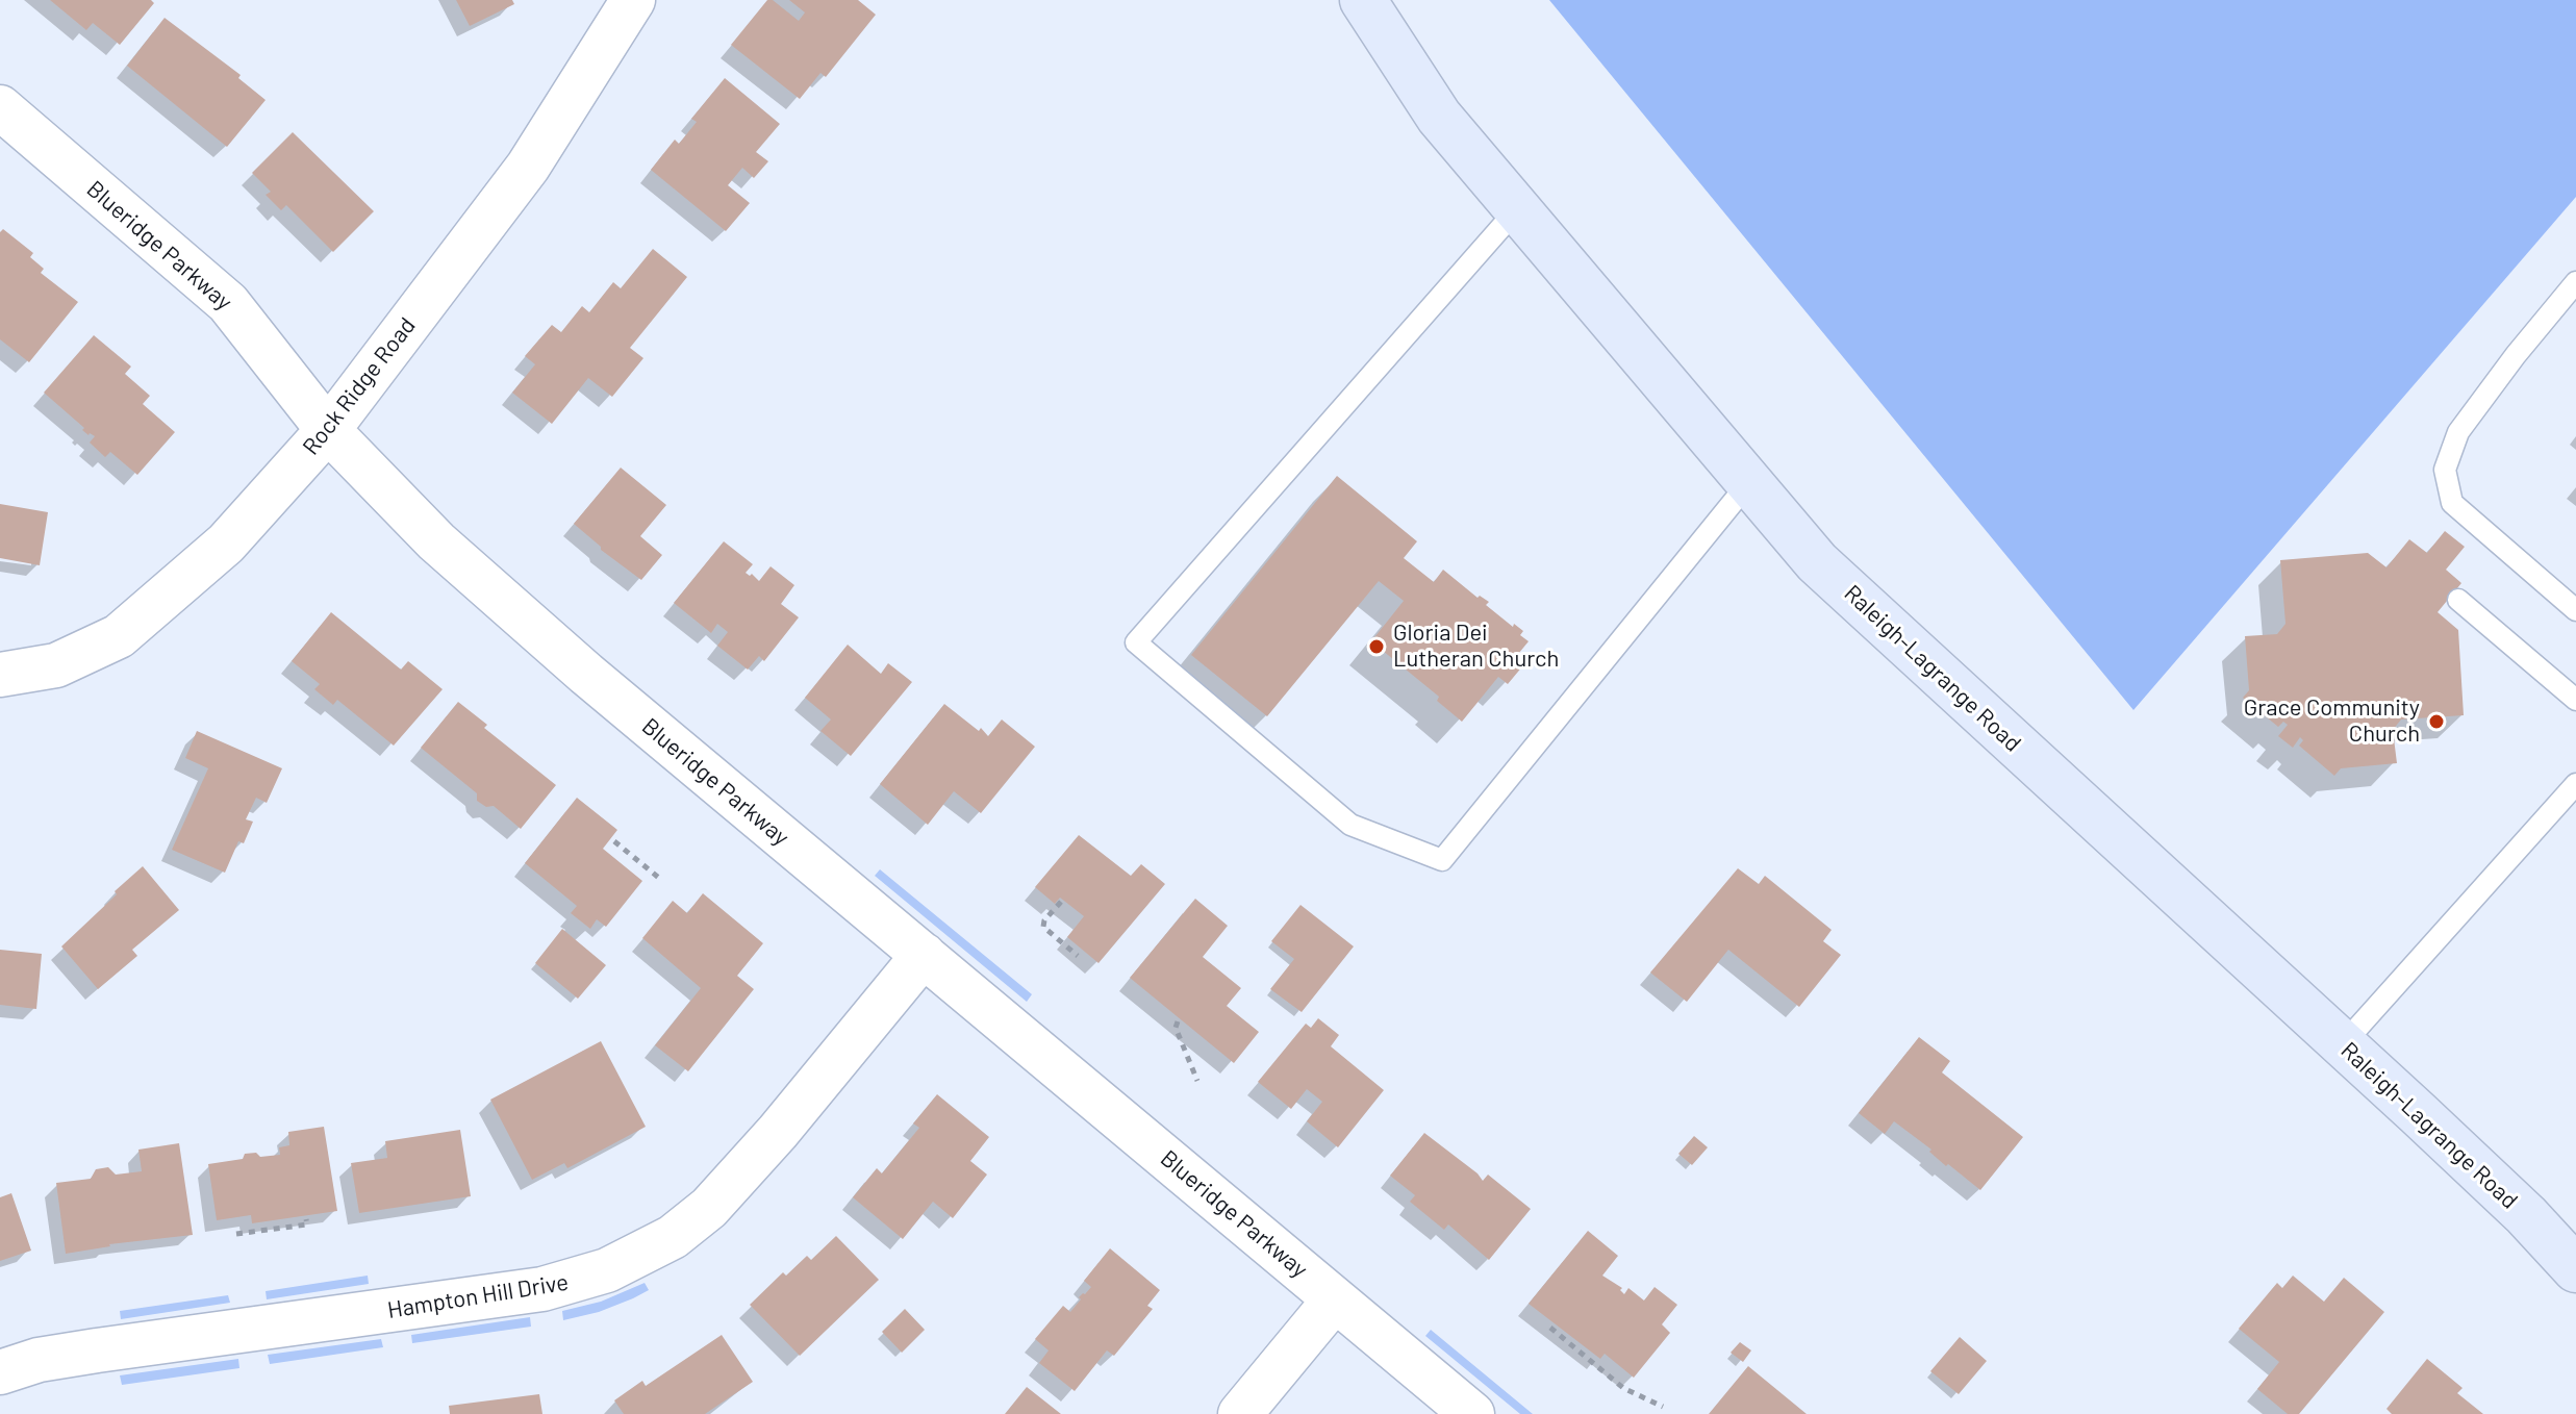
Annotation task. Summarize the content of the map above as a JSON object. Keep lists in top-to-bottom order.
{
  "streets": {
    "main road": ["Raleigh-Lagrange Road"],
    "street": ["Blueridge Parkway", "Rock Ridge Road", "Hampton Hill Drive"]
  },
  "crossings": [
    ["Blueridge Parkway", "Rock Ridge Road"],
    ["Blueridge Parkway", "Hampton Hill Drive"]
  ],
  "places": ["Gloria Dei Lutheran Church", "Grace Community Church"]
}
